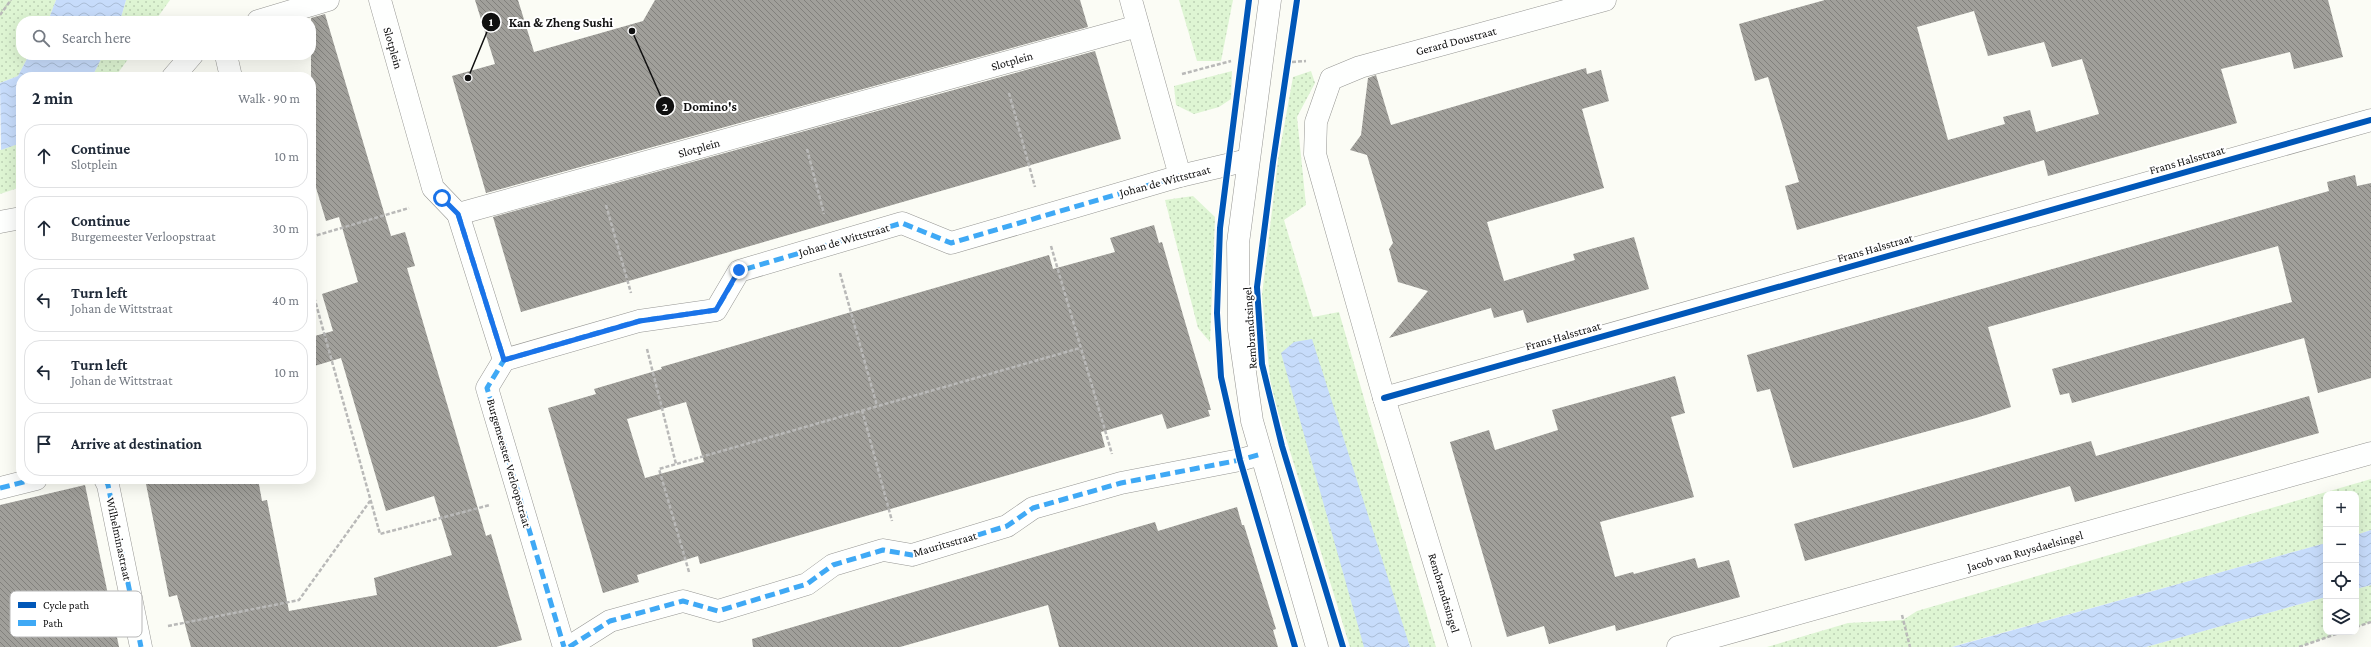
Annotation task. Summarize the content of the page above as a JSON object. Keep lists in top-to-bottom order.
{
  "streets": {
    "street": [
      "Gerard Doustraat",
      "Slotplein",
      "Frans Halsstraat",
      "Johan de Wittstraat",
      "Rembrandtsingel",
      "Burgemeester Verloopstraat",
      "Wilhelminastraat",
      "Mauritsstraat",
      "Jacob van Ruysdaelsingel"
    ]
  },
  "crossings": [
    ["Gerard Doustraat", "Rembrandtsingel"],
    ["Frans Halsstraat", "Rembrandtsingel"],
    ["Johan de Wittstraat", "Rembrandtsingel"],
    ["Johan de Wittstraat", "Burgemeester Verloopstraat"],
    ["Rembrandtsingel", "Mauritsstraat"]
  ],
  "places": ["Domino's", "Kan & Zheng Sushi"],
  "legend": ["Cycle path", "Path"],
  "page": {
    "search": "Search here",
    "heading": ["2 min", "Walk · 90 m"],
    "list": [
      ["Continue", "Slotplein", "10 m"],
      ["Continue", "Burgemeester Verloopstraat", "30 m"],
      ["Turn left", "Johan de Wittstraat", "40 m"],
      ["Turn left", "Johan de Wittstraat", "10 m"],
      "Arrive at destination"
    ],
    "map_buttons": ["+", "−"]
  }
}
